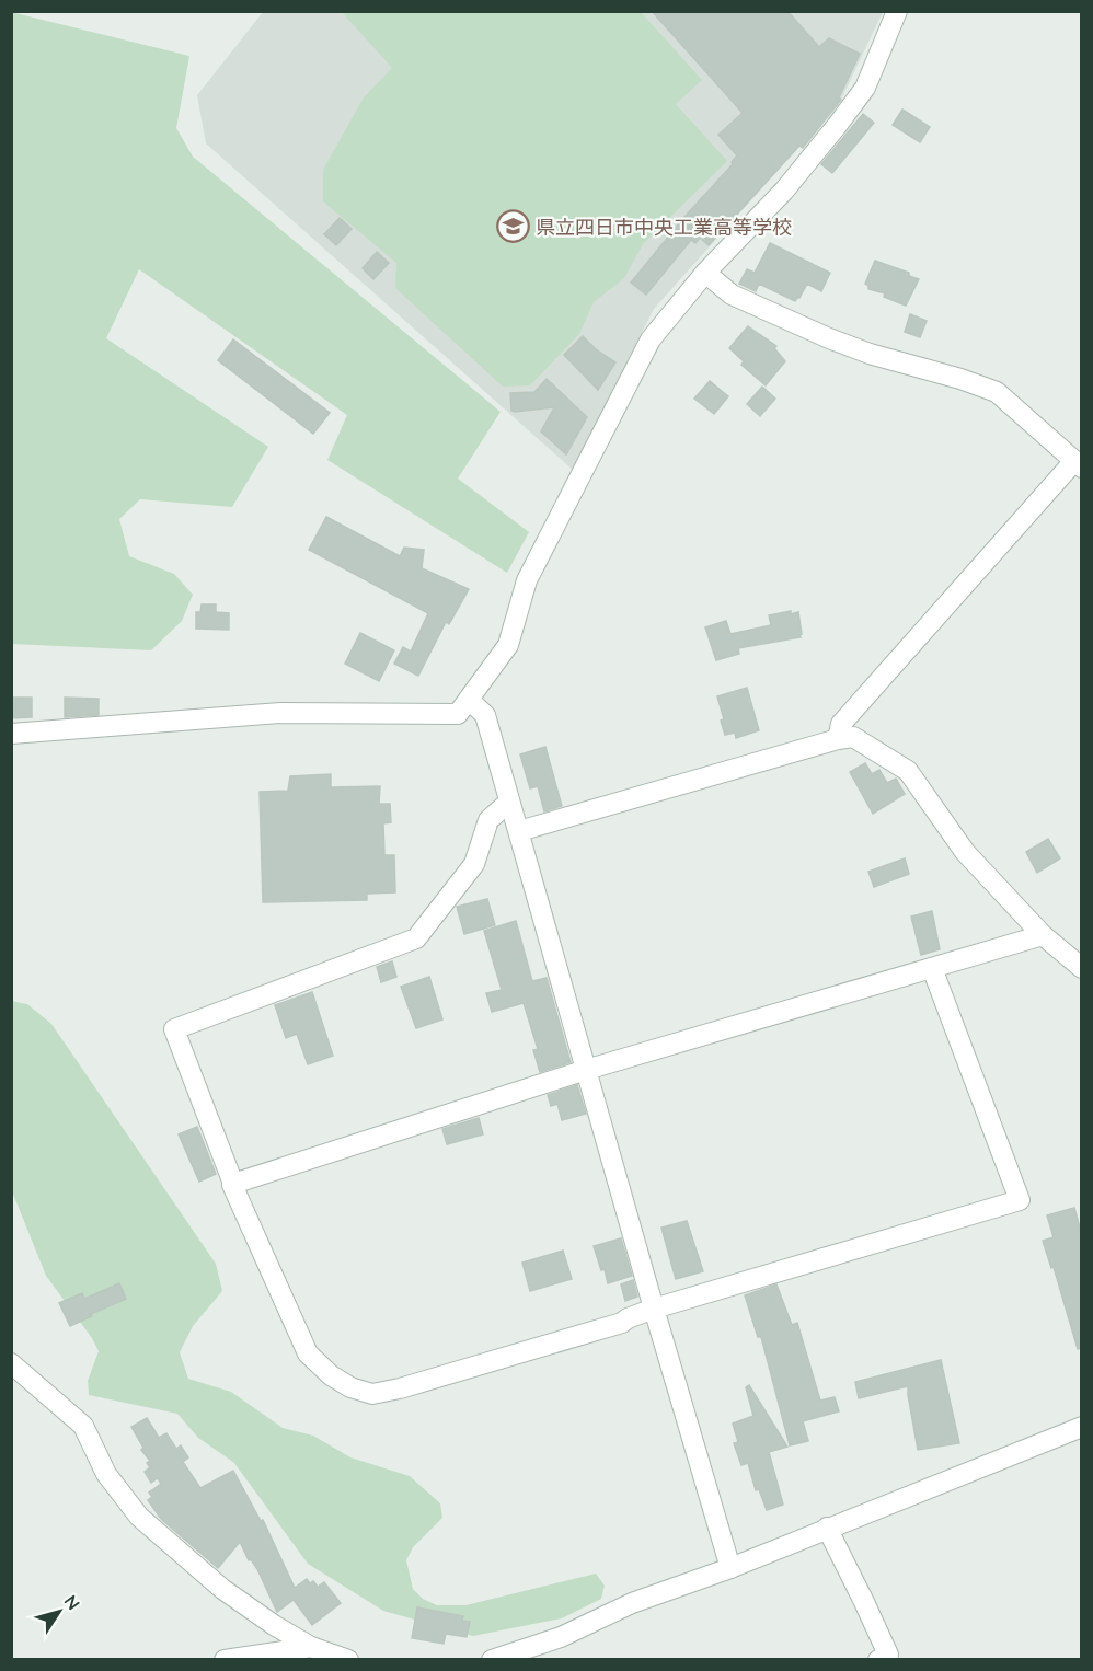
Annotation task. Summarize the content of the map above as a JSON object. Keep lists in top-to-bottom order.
{
  "places": {
    "school or university": ["県立四日市中央工業高等学校"]
  },
  "north": "top right"
}
